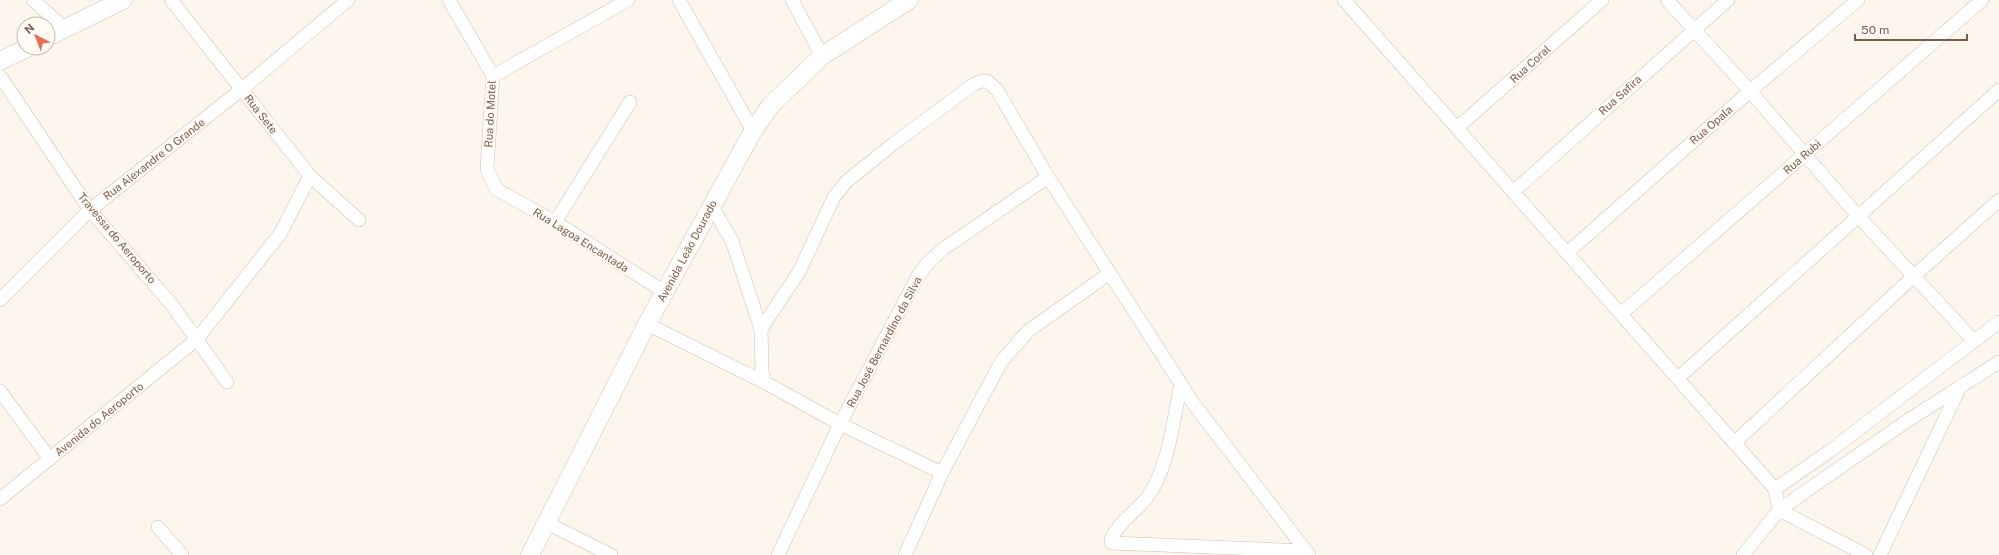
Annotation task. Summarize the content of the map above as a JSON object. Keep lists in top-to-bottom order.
{
  "streets": {
    "main road": ["Avenida Leão Dourado"],
    "street": [
      "Rua Coral",
      "Rua Safira",
      "Rua Sete",
      "Rua do Motel",
      "Rua Opala",
      "Rua Rubi",
      "Rua Alexandre O Grande",
      "Travessa do Aeroporto",
      "Rua Lagoa Encantada",
      "Rua José Bernardino da Silva",
      "Avenida do Aeroporto"
    ]
  },
  "crossings": [
    ["Rua Sete", "Rua Alexandre O Grande"],
    ["Rua Sete", "Avenida do Aeroporto"],
    ["Rua do Motel", "Rua Lagoa Encantada"],
    ["Rua Alexandre O Grande", "Travessa do Aeroporto"],
    ["Travessa do Aeroporto", "Avenida do Aeroporto"],
    ["Rua Lagoa Encantada", "Avenida Leão Dourado"]
  ],
  "scale_bar": "50 m",
  "north": "top left"
}
